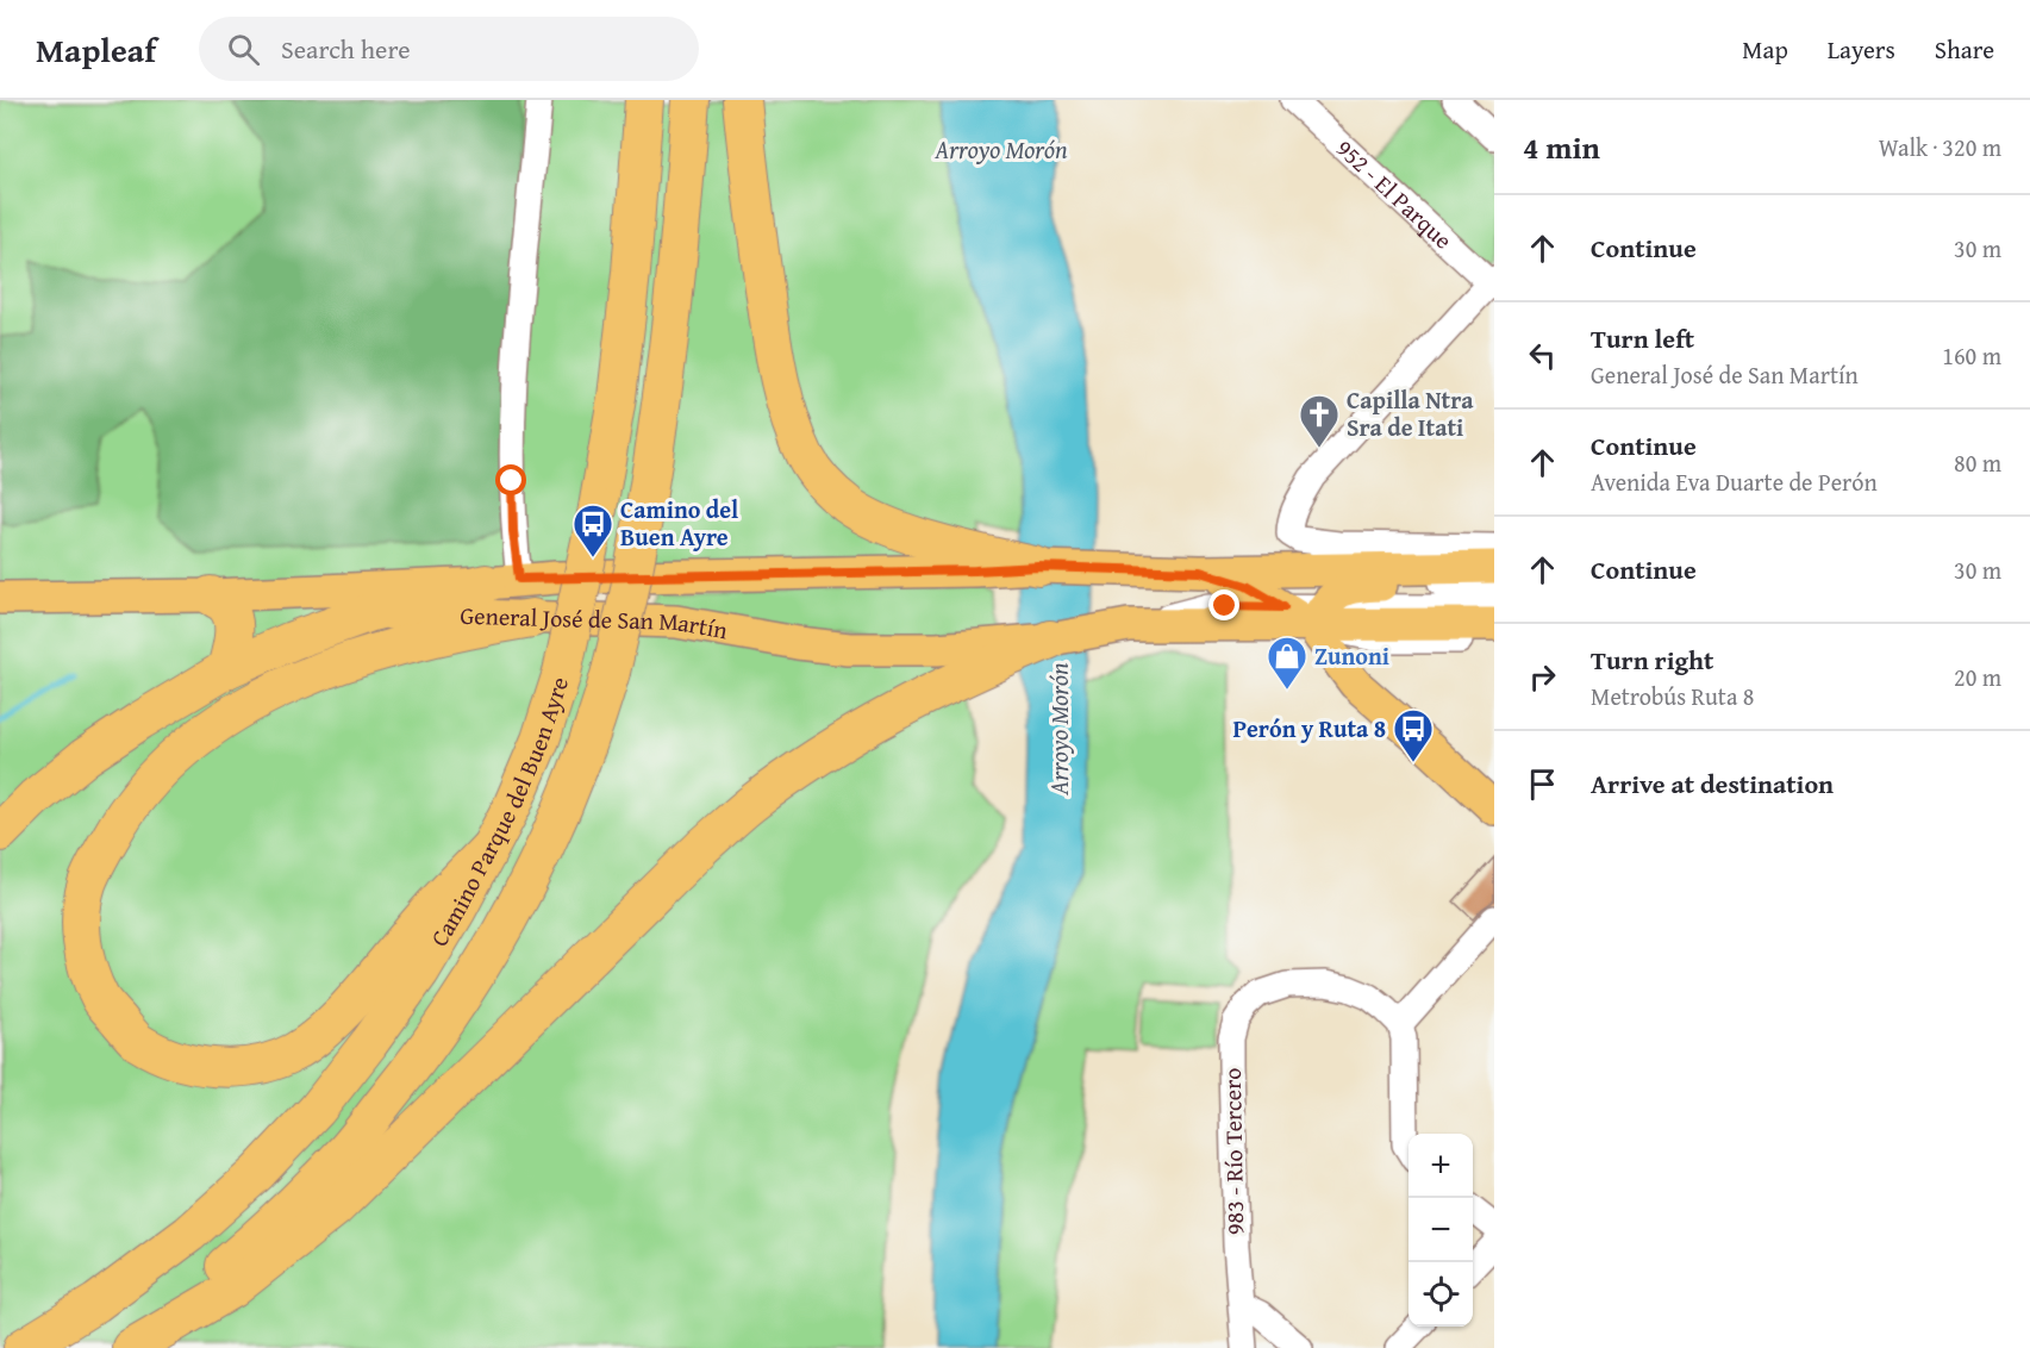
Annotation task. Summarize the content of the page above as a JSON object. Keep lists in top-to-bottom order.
{
  "streets": {
    "highway": ["Camino Parque del Buen Ayre"],
    "main road": ["General José de San Martín"],
    "street": ["952 - El Parque", "983 - Río Tercero"]
  },
  "water": ["Arroyo Morón"],
  "places": {
    "church": ["Capilla Ntra Sra de Itati"],
    "bus stop": ["Camino del Buen Ayre", "Perón y Ruta 8"],
    "shop": ["Zunoni"]
  },
  "page": {
    "header": "Mapleaf",
    "search": "Search here",
    "nav": ["Map", "Layers", "Share"],
    "heading": ["4 min", "Walk · 320 m"],
    "list": [
      ["Continue", "30 m"],
      ["Turn left", "General José de San Martín", "160 m"],
      ["Continue", "Avenida Eva Duarte de Perón", "80 m"],
      ["Continue", "30 m"],
      ["Turn right", "Metrobús Ruta 8", "20 m"],
      "Arrive at destination"
    ],
    "map_buttons": ["+", "−"]
  }
}
